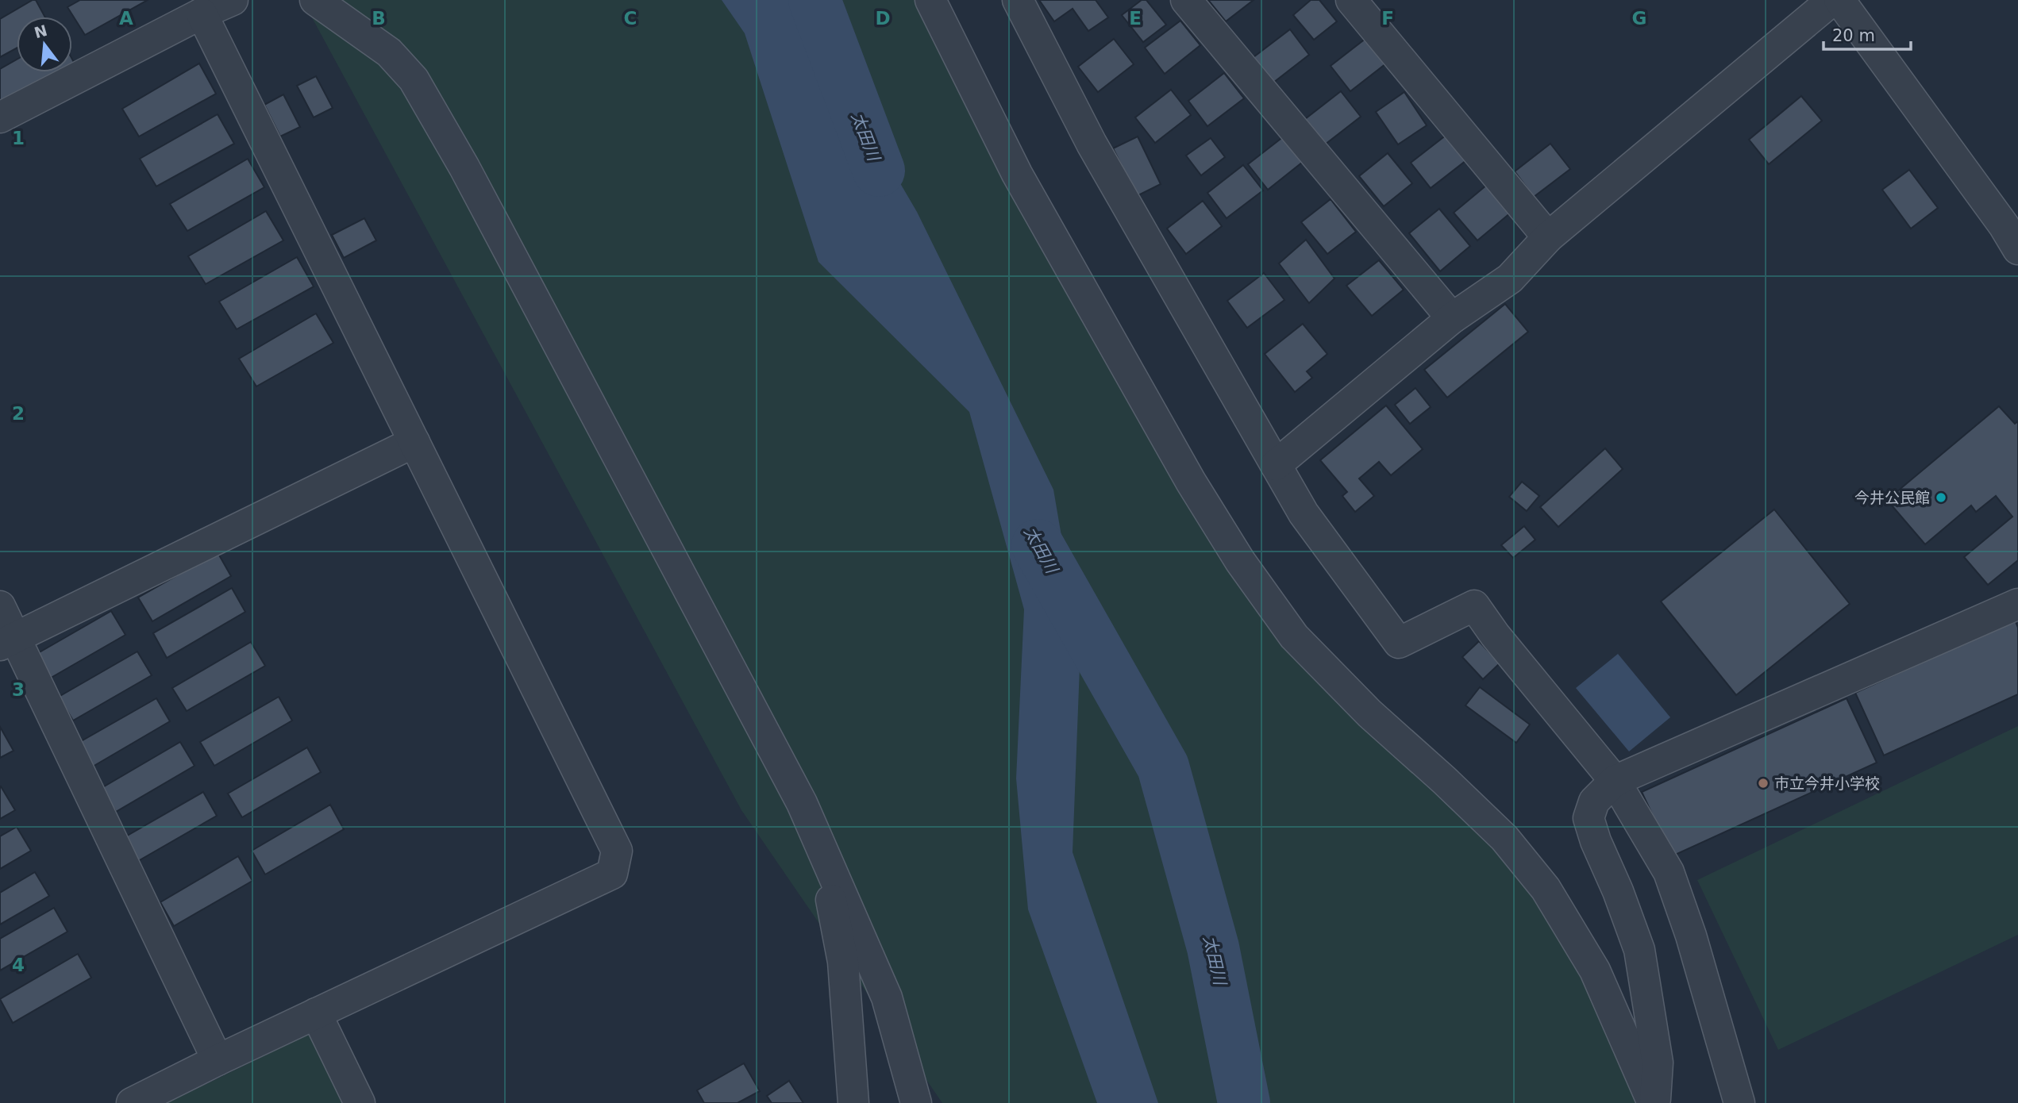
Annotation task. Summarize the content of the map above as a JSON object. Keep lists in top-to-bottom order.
{
  "water": ["太田川"],
  "places": ["今井公民館", "市立今井小学校"],
  "scale_bar": "20 m",
  "north": "top",
  "grid": {
    "columns": [
      "A",
      "B",
      "C",
      "D",
      "E",
      "F",
      "G"
    ],
    "rows": [
      "1",
      "2",
      "3",
      "4"
    ]
  }
}
